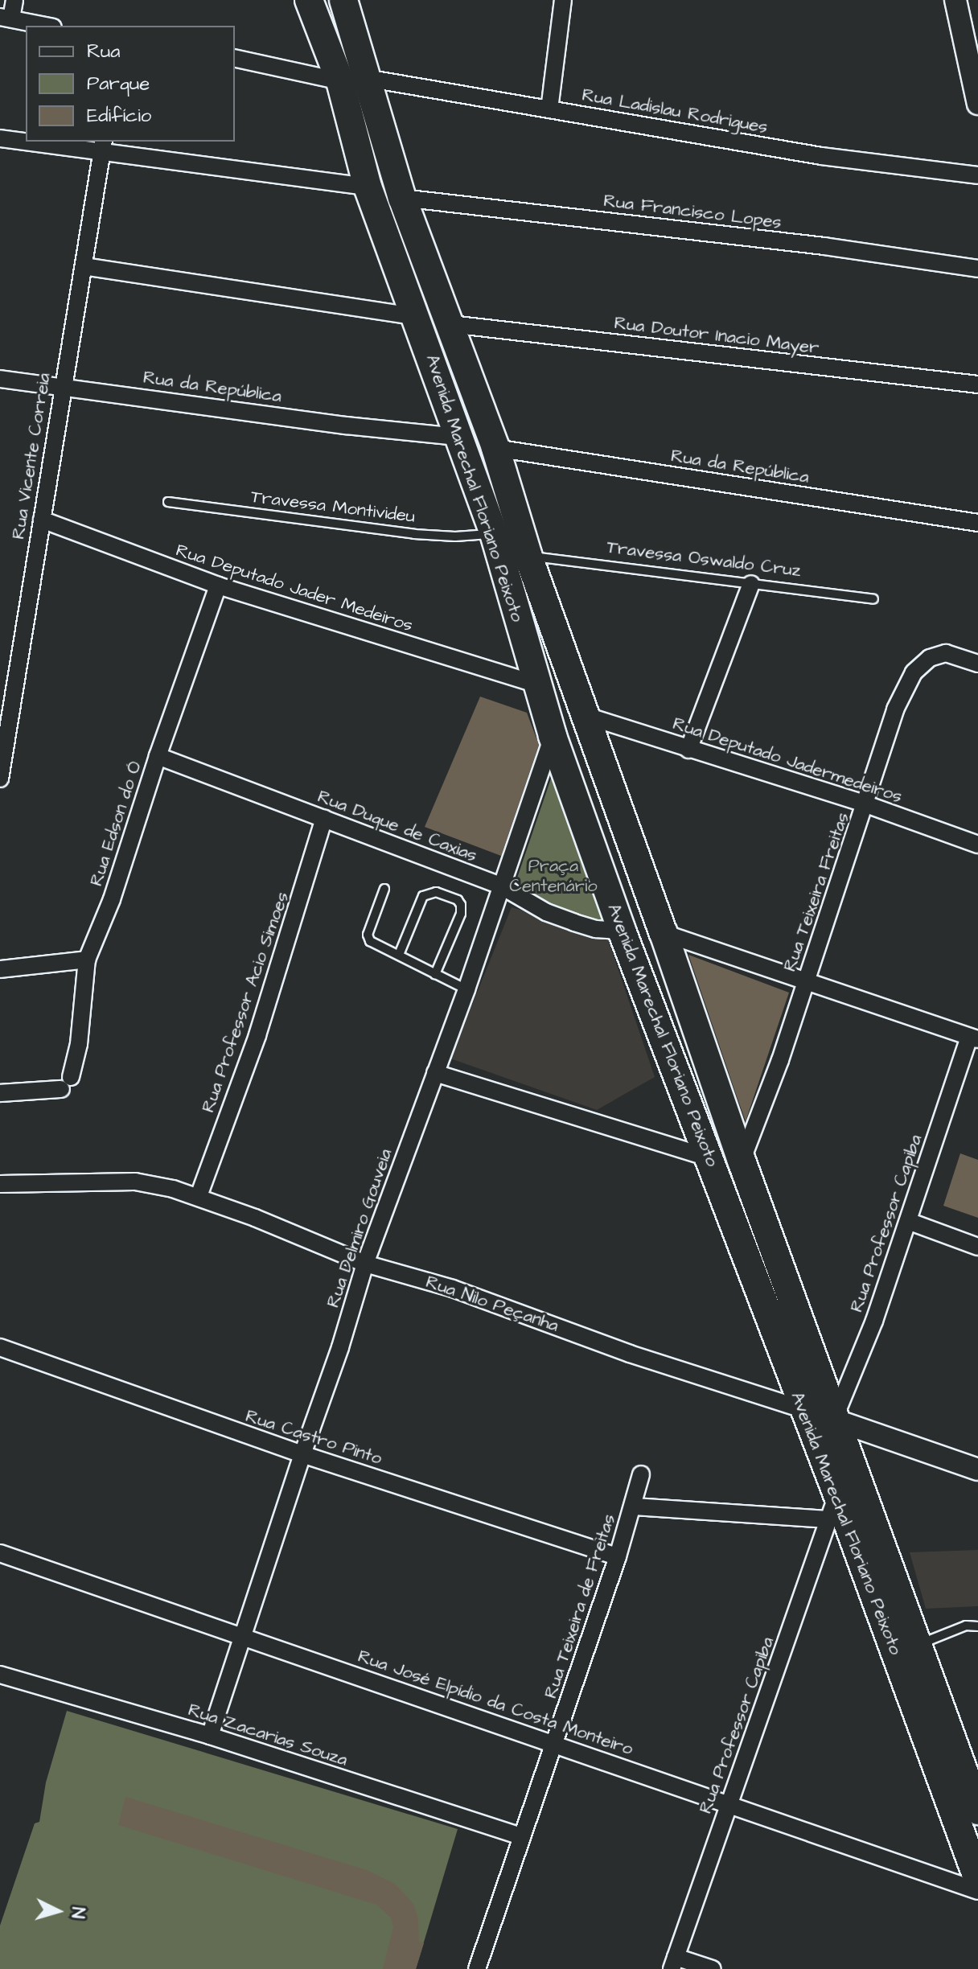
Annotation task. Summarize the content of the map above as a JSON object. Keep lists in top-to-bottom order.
{
  "streets": {
    "main road": ["Avenida Marechal Floriano Peixoto", "Rua Nilo Peçanha"],
    "street": [
      "Rua Ladislau Rodrigues",
      "Rua Francisco Lopes",
      "Rua Doutor Inacio Mayer",
      "Rua da República",
      "Rua Vicente Correia",
      "Rua Deputado Jader Medeiros",
      "Rua Deputado Jadermedeiros",
      "Rua Edson do Ó",
      "Rua Duque de Caxias",
      "Rua Teixeira Freitas",
      "Rua Professor Acio Simoes",
      "Rua Professor Capiba",
      "Rua Delmiro Gouveia",
      "Rua Castro Pinto",
      "Rua Teixeira de Freitas",
      "Rua José Elpídio da Costa Monteiro",
      "Rua Zacarias Souza"
    ],
    "lane": ["Travessa Montivideu", "Travessa Oswaldo Cruz"]
  },
  "crossings": [
    ["Rua Ladislau Rodrigues", "Avenida Marechal Floriano Peixoto"],
    ["Rua Francisco Lopes", "Avenida Marechal Floriano Peixoto"],
    ["Rua Doutor Inacio Mayer", "Avenida Marechal Floriano Peixoto"],
    ["Rua da República", "Rua Vicente Correia"],
    ["Rua da República", "Avenida Marechal Floriano Peixoto"],
    ["Rua Vicente Correia", "Rua Deputado Jader Medeiros"],
    ["Avenida Marechal Floriano Peixoto", "Travessa Montivideu"],
    ["Avenida Marechal Floriano Peixoto", "Travessa Oswaldo Cruz"],
    ["Avenida Marechal Floriano Peixoto", "Rua Deputado Jader Medeiros"],
    ["Avenida Marechal Floriano Peixoto", "Rua Deputado Jadermedeiros"],
    ["Avenida Marechal Floriano Peixoto", "Rua Duque de Caxias"],
    ["Avenida Marechal Floriano Peixoto", "Rua Teixeira Freitas"],
    ["Avenida Marechal Floriano Peixoto", "Rua Professor Capiba"],
    ["Avenida Marechal Floriano Peixoto", "Rua Delmiro Gouveia"],
    ["Avenida Marechal Floriano Peixoto", "Rua Nilo Peçanha"],
    ["Rua Deputado Jader Medeiros", "Rua Edson do Ó"],
    ["Rua Deputado Jadermedeiros", "Rua Teixeira Freitas"],
    ["Rua Edson do Ó", "Rua Duque de Caxias"],
    ["Rua Duque de Caxias", "Rua Professor Acio Simoes"],
    ["Rua Duque de Caxias", "Rua Delmiro Gouveia"],
    ["Rua Professor Acio Simoes", "Rua Nilo Peçanha"],
    ["Rua Professor Capiba", "Rua Nilo Peçanha"],
    ["Rua Professor Capiba", "Rua José Elpídio da Costa Monteiro"],
    ["Rua Delmiro Gouveia", "Rua Nilo Peçanha"],
    ["Rua Delmiro Gouveia", "Rua Castro Pinto"],
    ["Rua Delmiro Gouveia", "Rua José Elpídio da Costa Monteiro"],
    ["Rua Delmiro Gouveia", "Rua Zacarias Souza"],
    ["Rua Castro Pinto", "Rua Teixeira de Freitas"],
    ["Rua Teixeira de Freitas", "Rua José Elpídio da Costa Monteiro"],
    ["Rua Teixeira de Freitas", "Rua Zacarias Souza"]
  ],
  "parks": ["Praça Centenário"],
  "legend": ["Rua", "Parque", "Edifício"],
  "north": "right"
}
